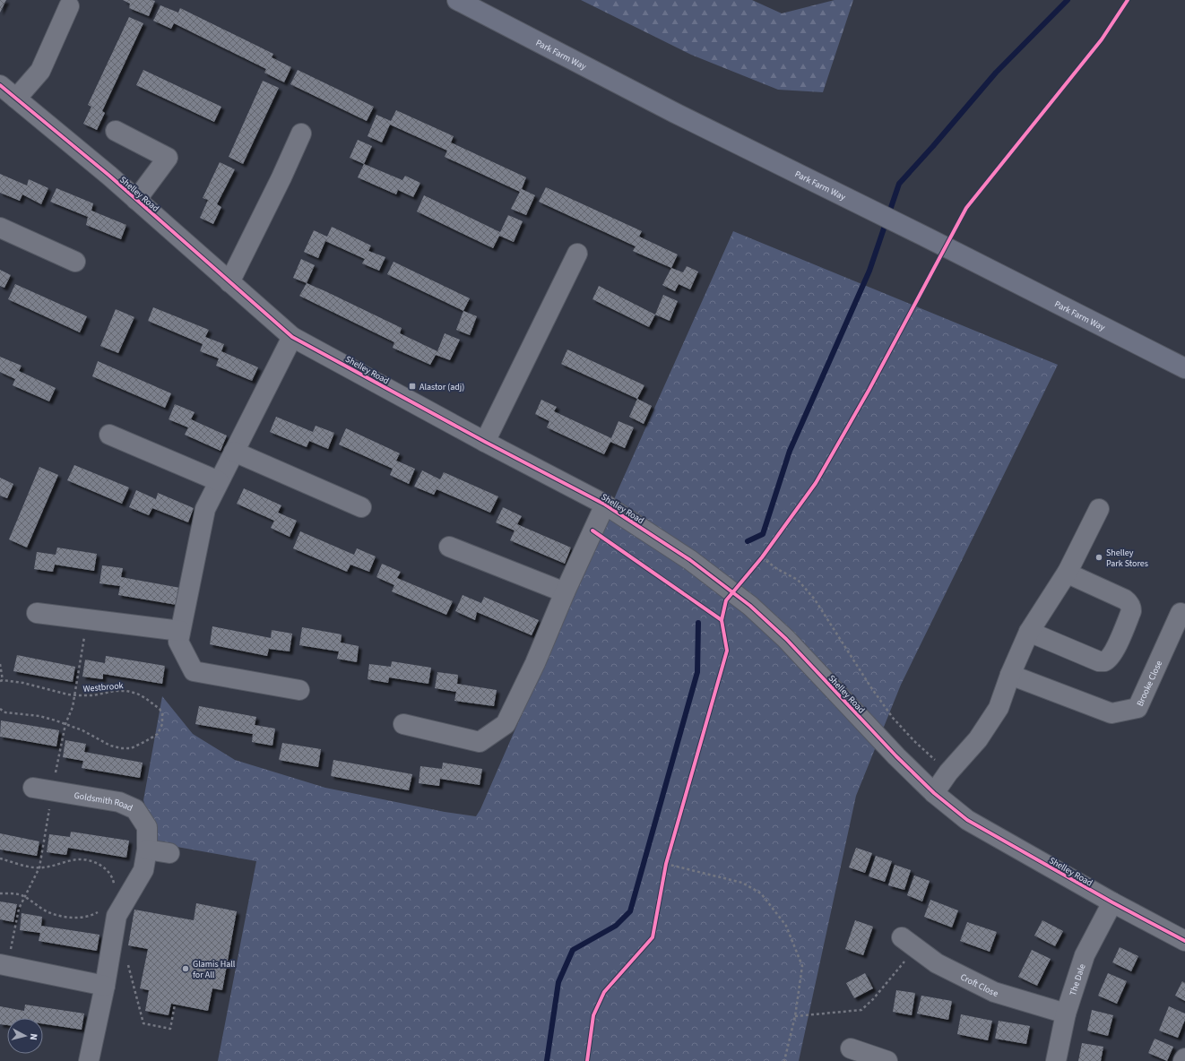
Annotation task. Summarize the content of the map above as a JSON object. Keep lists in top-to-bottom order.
{
  "streets": {
    "highway": ["Park Farm Way"],
    "street": [
      "Shelley Road",
      "Brooke Close",
      "Goldsmith Road",
      "The Dale",
      "Croft Close"
    ],
    "path": ["Westbrook"]
  },
  "crossings": [
    ["Shelley Road", "The Dale"],
    ["The Dale", "Croft Close"]
  ],
  "places": {
    "transit": ["Alastor (adj)"],
    "other": ["Shelley Park Stores", "Glamis Hall for All"]
  },
  "north": "right"
}
